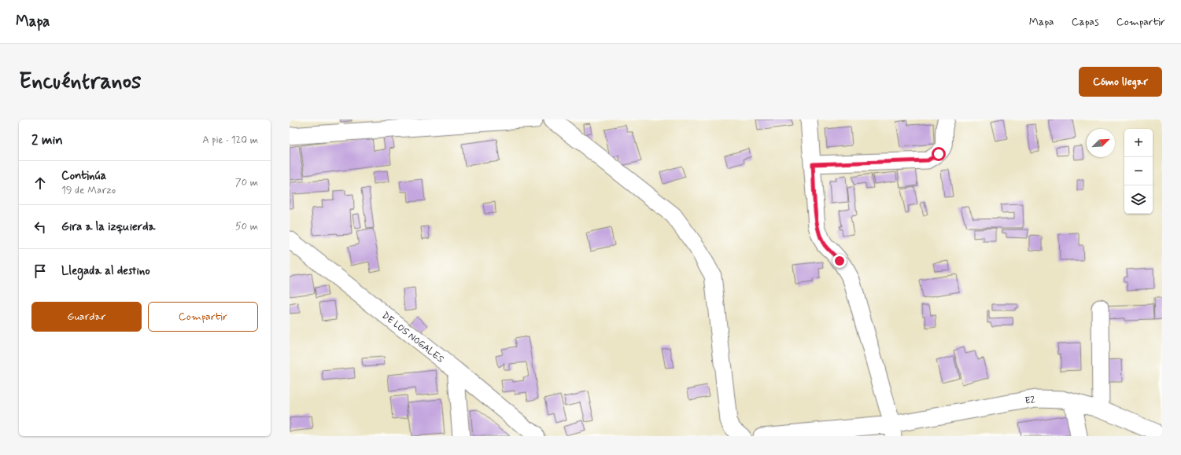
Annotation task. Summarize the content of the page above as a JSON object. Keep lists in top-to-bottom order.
{
  "streets": {
    "street": ["DE LOS NOGALES", "E2"]
  },
  "north": "top right",
  "page": {
    "header": "Mapa",
    "nav": ["Mapa", "Capas", "Compartir"],
    "buttons": [
      "Cómo llegar",
      ["Guardar", "Compartir"]
    ],
    "title": "Encuéntranos",
    "heading": ["2 min", "A pie · 120 m"],
    "map_buttons": ["+", "−"],
    "list": [
      ["Continúa", "19 de Marzo", "70 m"],
      ["Gira a la izquierda", "50 m"],
      "Llegada al destino"
    ]
  }
}
